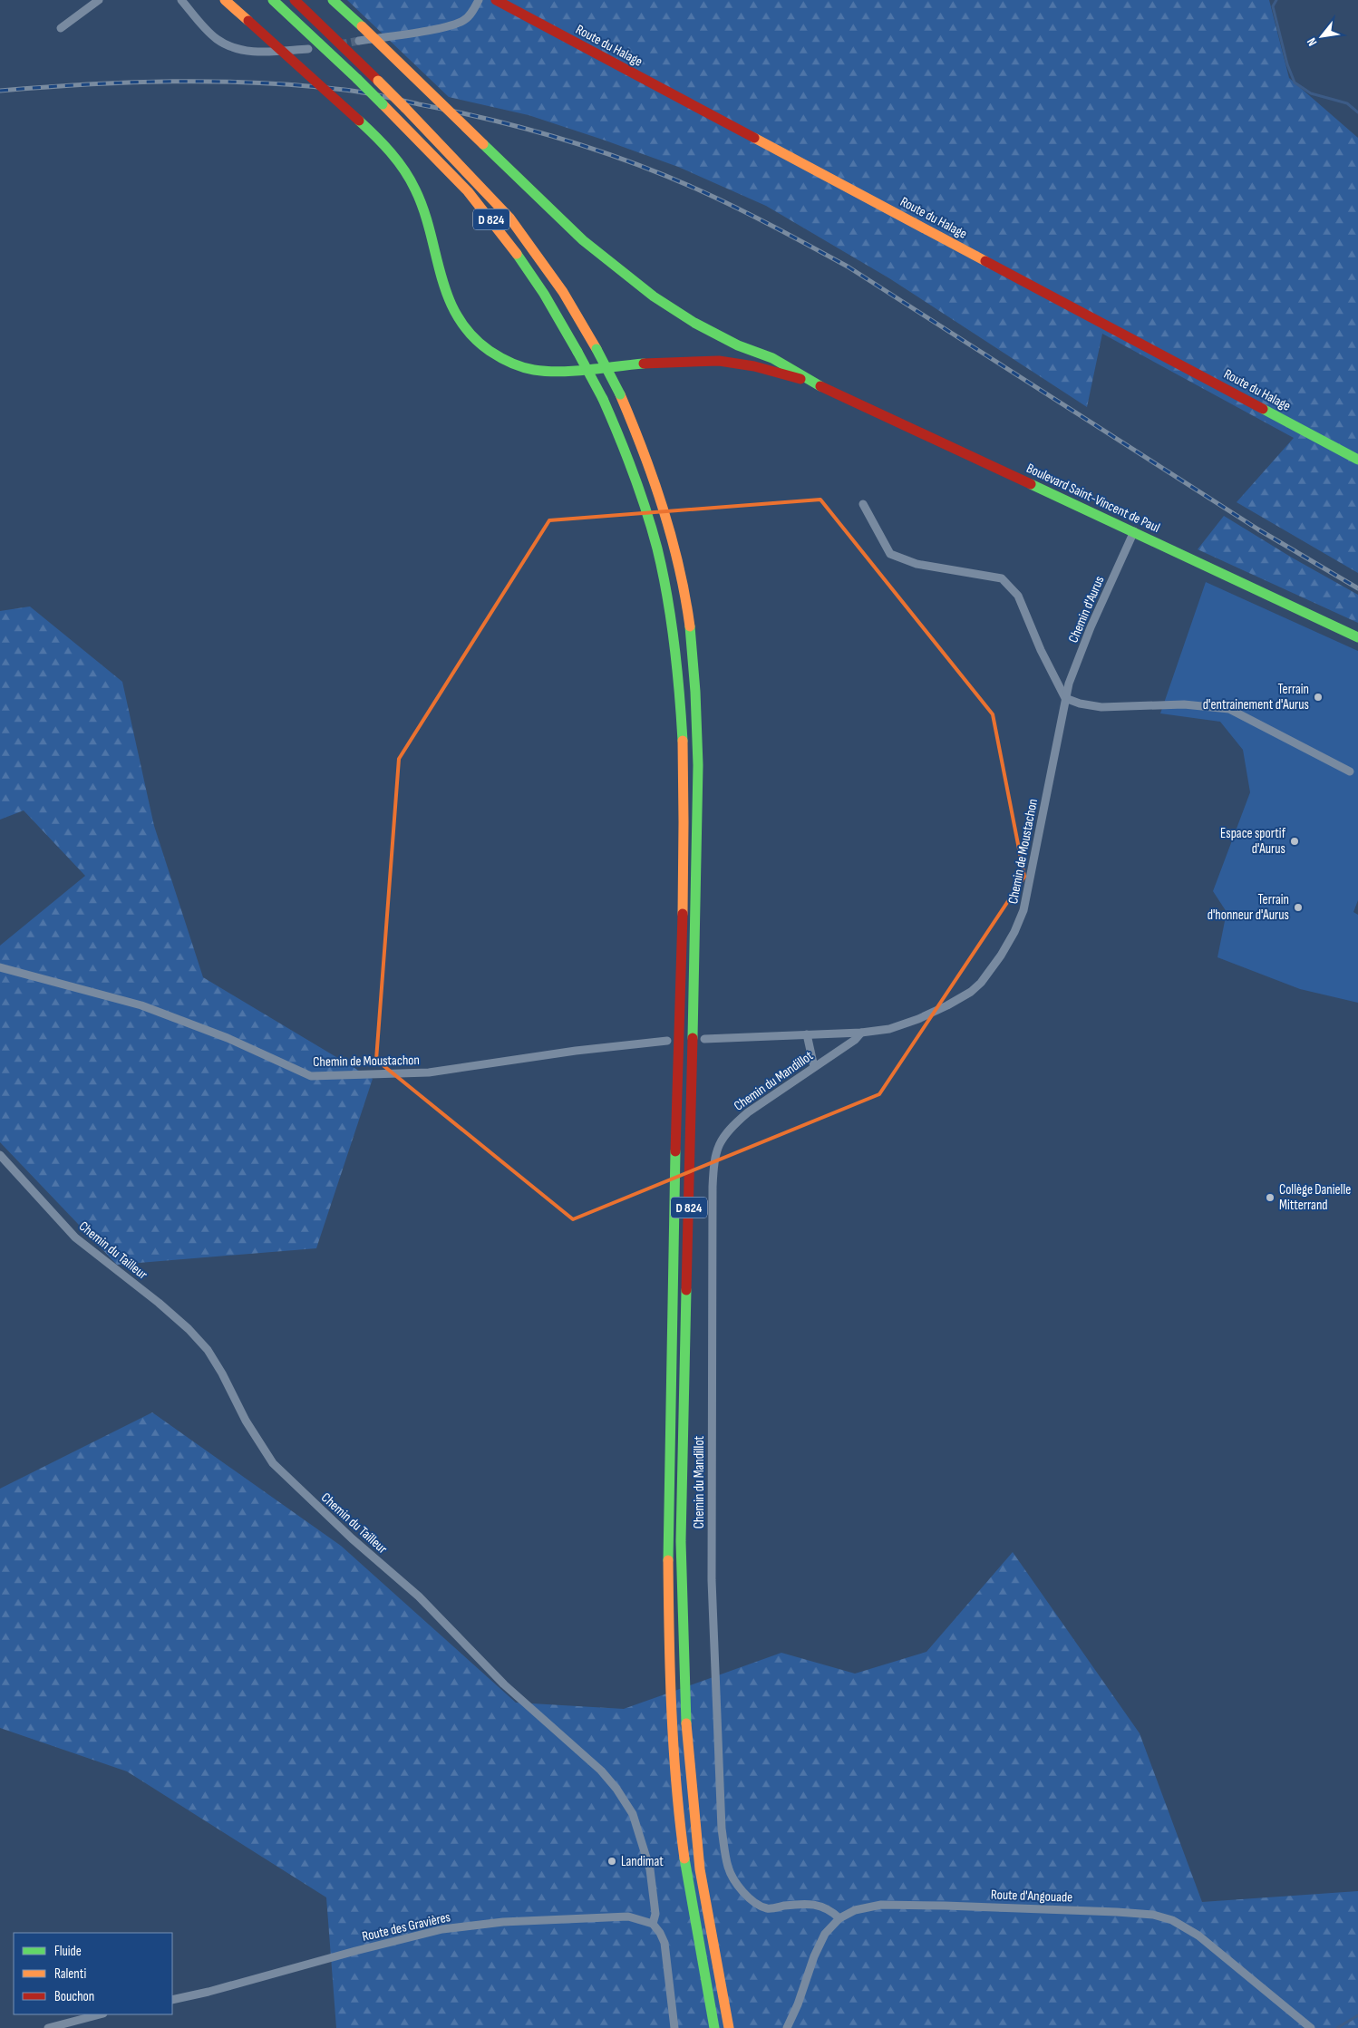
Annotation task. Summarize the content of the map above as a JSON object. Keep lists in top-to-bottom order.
{
  "streets": {
    "main road": ["Route du Halage", "D 824", "Boulevard Saint-Vincent de Paul"],
    "street": [
      "Chemin d'Aurus",
      "Chemin de Moustachon",
      "Chemin du Mandillot",
      "Chemin du Tailleur",
      "Route d'Angouade",
      "Route des Gravières"
    ]
  },
  "crossings": [
    ["Boulevard Saint-Vincent de Paul", "Chemin d'Aurus"],
    ["Chemin d'Aurus", "Chemin de Moustachon"],
    ["Chemin de Moustachon", "Chemin du Mandillot"],
    ["Chemin du Mandillot", "Route d'Angouade"],
    ["Chemin du Tailleur", "Route des Gravières"]
  ],
  "places": [
    "Terrain d'entrainement d'Aurus",
    "Espace sportif d'Aurus",
    "Terrain d'honneur d'Aurus",
    "Collège Danielle Mitterrand",
    "Landimat"
  ],
  "legend": ["Fluide", "Ralenti", "Bouchon"],
  "north": "bottom left"
}
